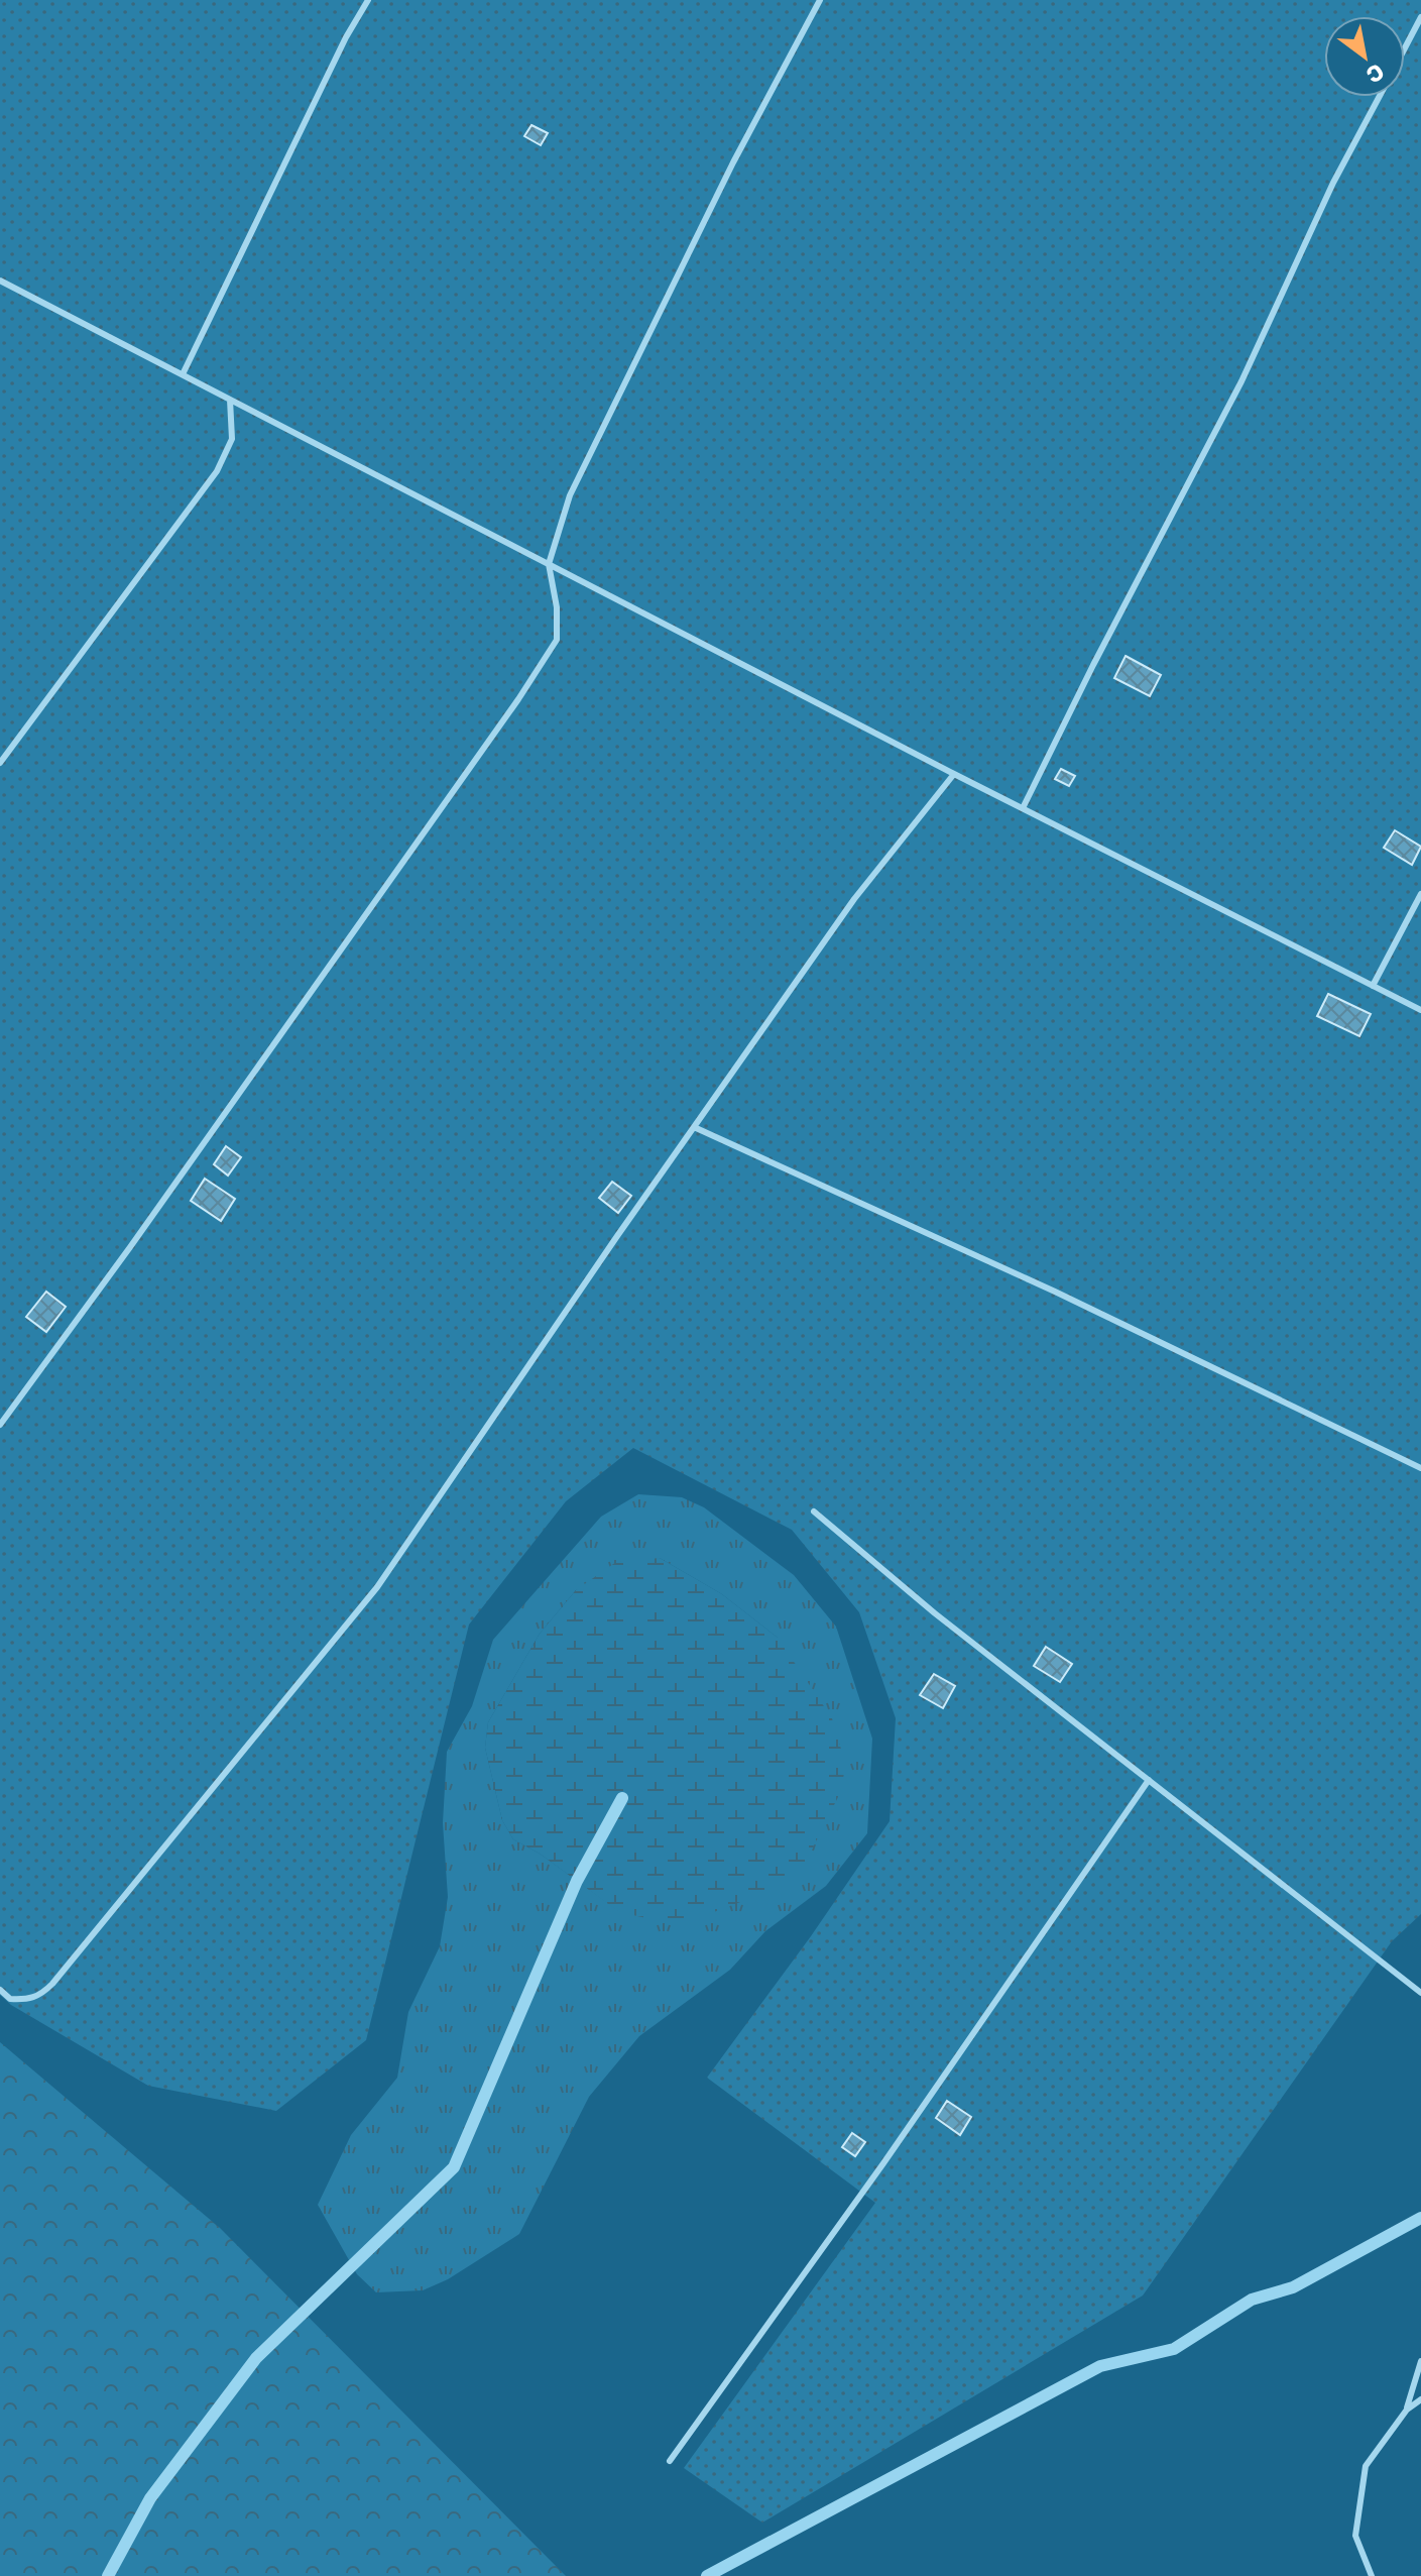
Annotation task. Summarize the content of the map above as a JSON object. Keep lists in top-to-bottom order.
{
  "north": "bottom right"
}
